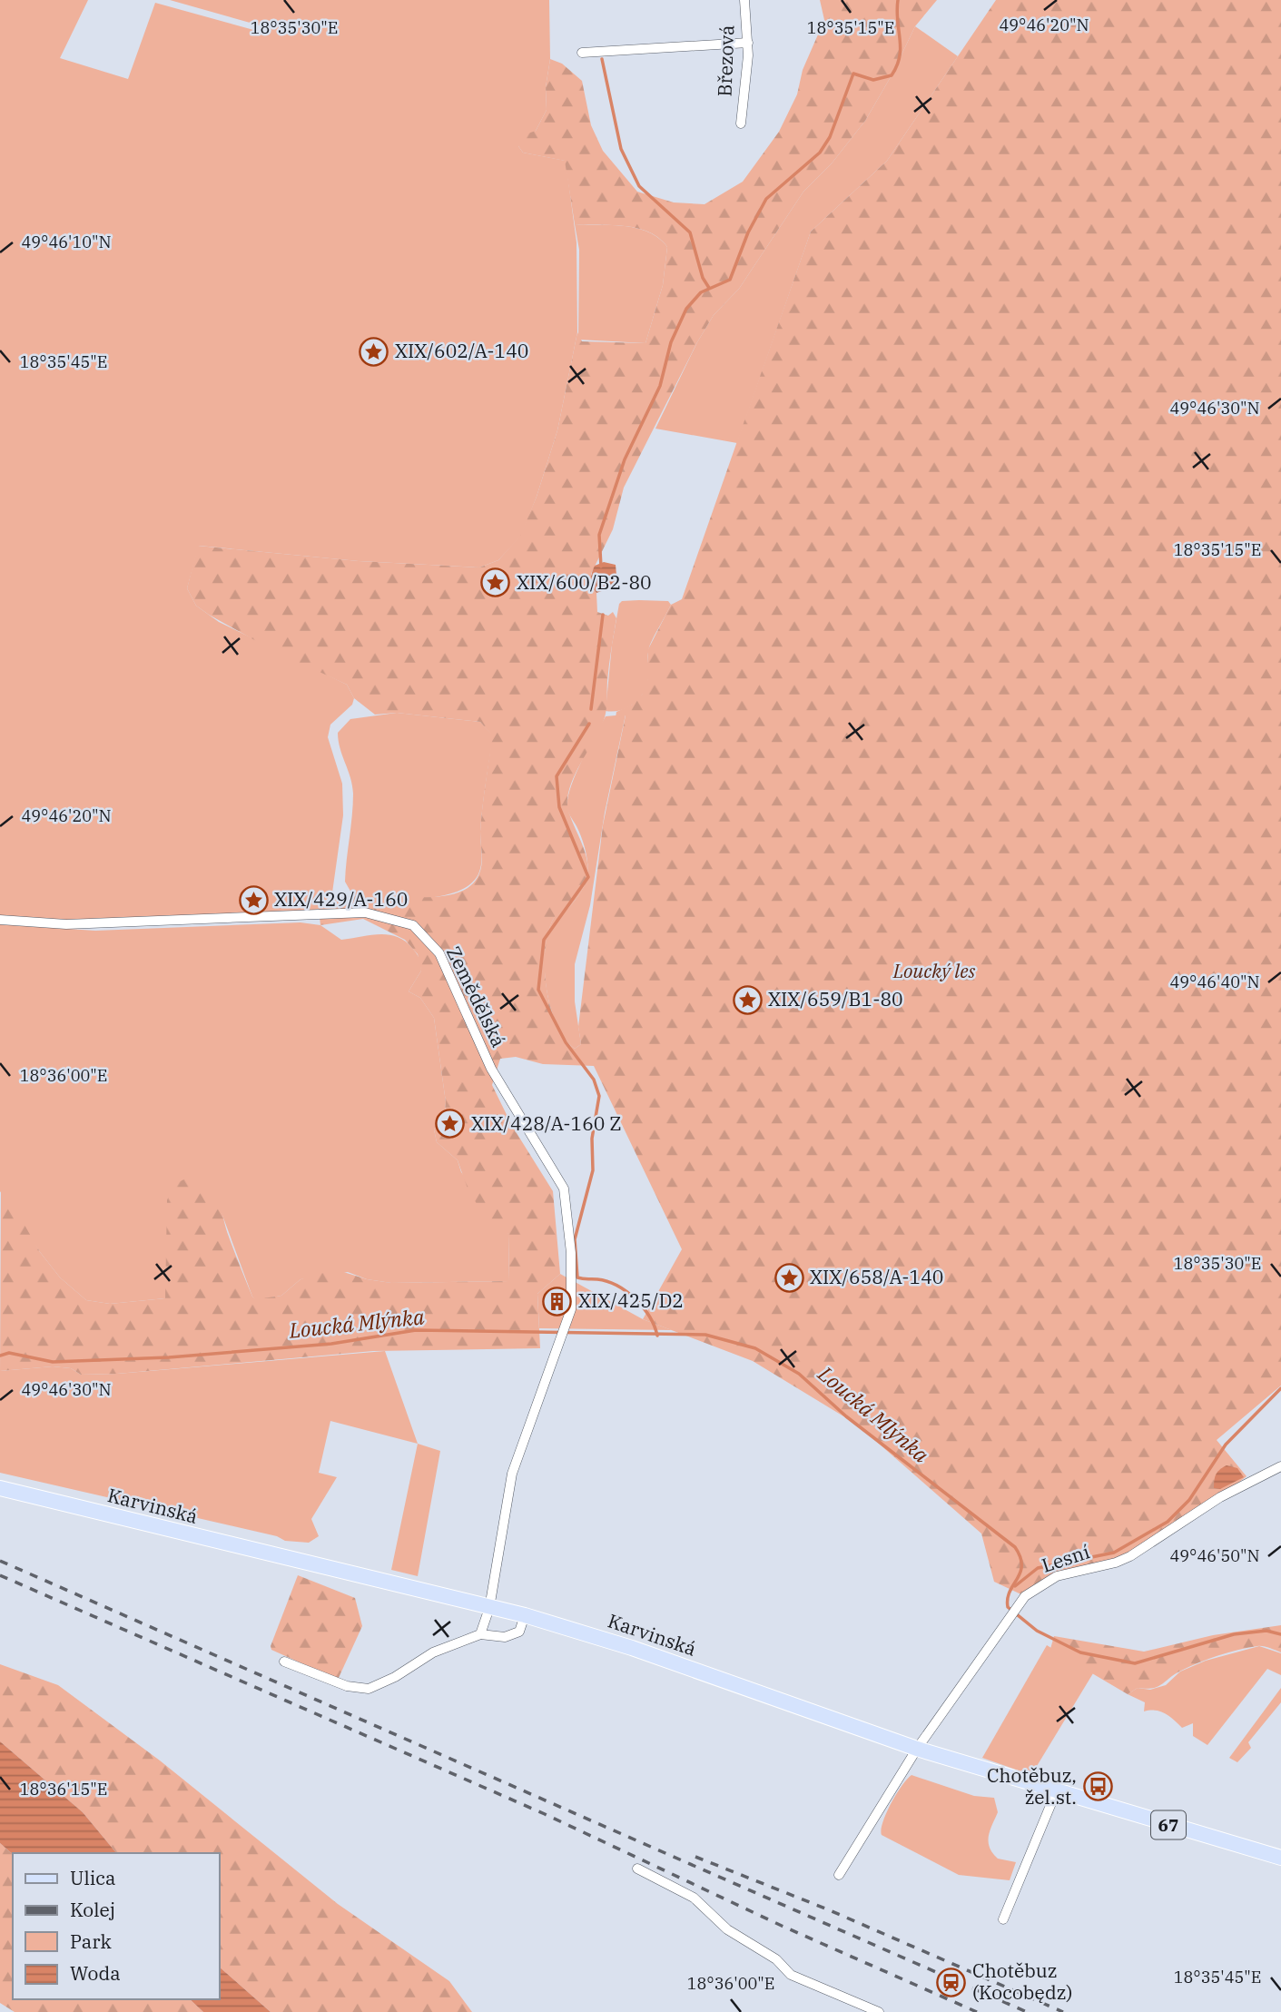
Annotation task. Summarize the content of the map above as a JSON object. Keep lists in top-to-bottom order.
{
  "streets": {
    "main road": ["Karvinská", "67"],
    "street": ["Březová", "Zemědělská", "Lesní"]
  },
  "crossings": [
    ["Zemědělská", "Karvinská"],
    ["Karvinská", "Lesní"]
  ],
  "water": ["Loucká Mlýnka"],
  "parks": ["Loucký les"],
  "places": {
    "place": [
      "XIX/602/A-140",
      "XIX/600/B2-80",
      "XIX/429/A-160",
      "XIX/659/B1-80",
      "XIX/428/A-160 Z",
      "XIX/658/A-140"
    ],
    "building": ["XIX/425/D2"],
    "bus stop": ["Chotěbuz, žel.st."],
    "station": ["Chotěbuz (Kocobędz)"]
  },
  "legend": [
    "Ulica",
    "Kolej",
    "Park",
    "Woda"
  ],
  "coordinates": [
    "49°46'20\"N",
    "18°35'30\"E",
    "18°35'15\"E",
    "49°46'10\"N",
    "18°35'45\"E",
    "49°46'30\"N",
    "49°46'40\"N",
    "18°36'00\"E",
    "49°46'50\"N",
    "18°36'15\"E"
  ]
}
